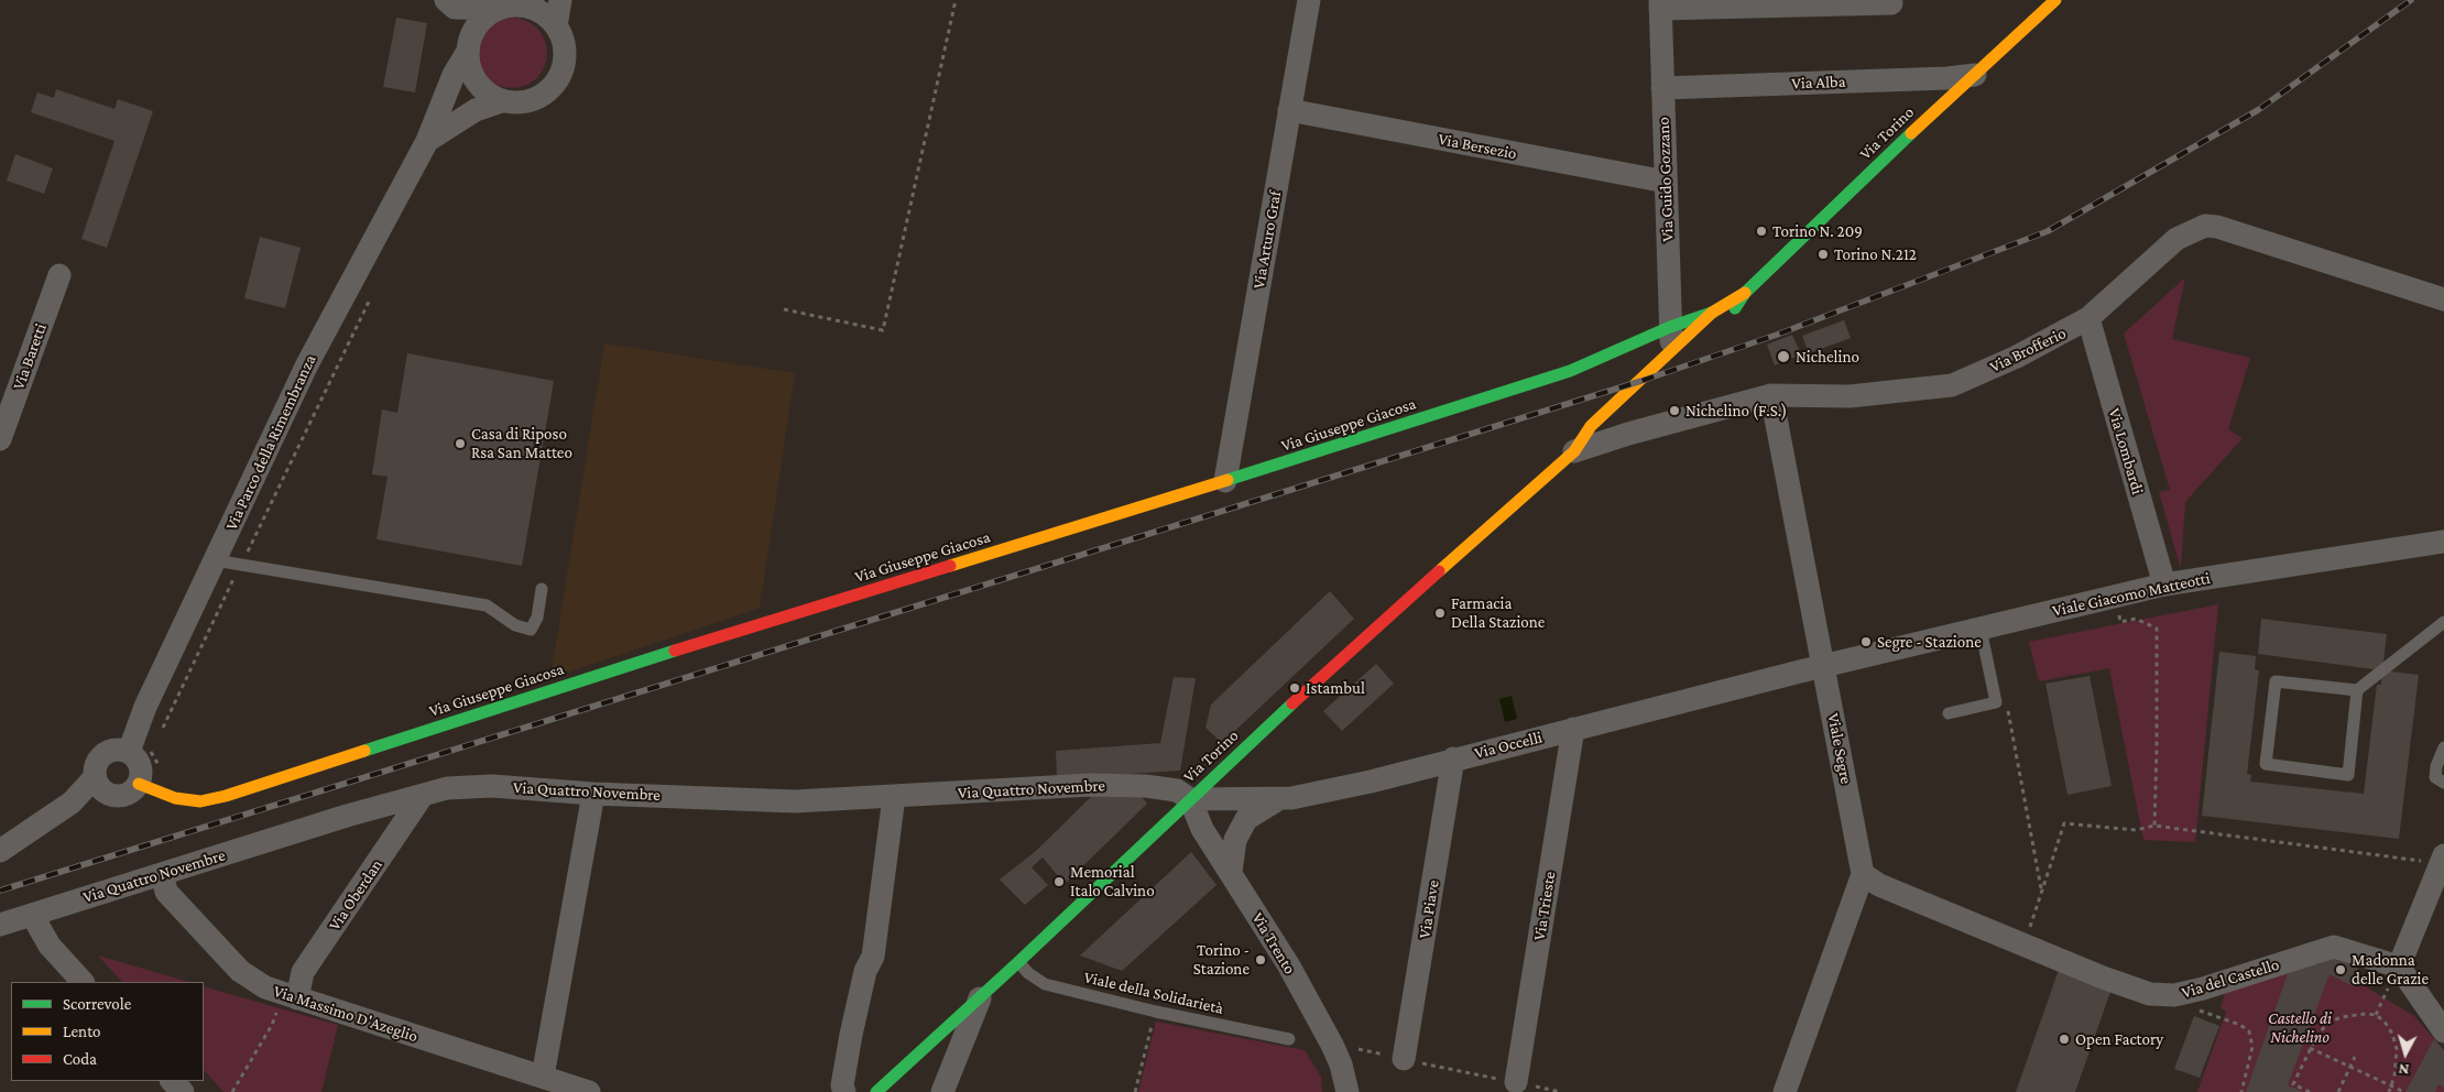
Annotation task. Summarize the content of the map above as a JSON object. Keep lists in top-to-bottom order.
{
  "streets": {
    "main road": ["Via Torino", "Via Giuseppe Giacosa"],
    "street": [
      "Via Alba",
      "Via Bersezio",
      "Via Guido Gozzano",
      "Via Arturo Graf",
      "Via Brofferio",
      "Via Baretti",
      "Via Parco della Rimembranza",
      "Via Lombardi",
      "Viale Giacomo Matteotti",
      "Via Occelli",
      "Viale Segre",
      "Via Quattro Novembre",
      "Via Oberdan",
      "Via Trieste",
      "Via Piave",
      "Via Trento",
      "Via del Castello",
      "Via Massimo D'Azeglio"
    ],
    "lane": ["Viale della Solidarietà"]
  },
  "crossings": [
    ["Via Alba", "Via Torino"],
    ["Via Alba", "Via Guido Gozzano"],
    ["Via Torino", "Via Guido Gozzano"],
    ["Via Torino", "Via Brofferio"],
    ["Via Torino", "Via Giuseppe Giacosa"],
    ["Via Torino", "Via Occelli"],
    ["Via Torino", "Via Quattro Novembre"],
    ["Via Torino", "Via Trento"],
    ["Via Torino", "Viale della Solidarietà"],
    ["Via Bersezio", "Via Guido Gozzano"],
    ["Via Bersezio", "Via Arturo Graf"],
    ["Via Guido Gozzano", "Via Giuseppe Giacosa"],
    ["Via Arturo Graf", "Via Giuseppe Giacosa"],
    ["Via Brofferio", "Via Lombardi"],
    ["Via Brofferio", "Viale Segre"],
    ["Via Giuseppe Giacosa", "Via Parco della Rimembranza"],
    ["Via Lombardi", "Viale Giacomo Matteotti"],
    ["Viale Giacomo Matteotti", "Via Occelli"],
    ["Viale Giacomo Matteotti", "Viale Segre"],
    ["Via Occelli", "Viale Segre"],
    ["Via Occelli", "Via Quattro Novembre"],
    ["Via Occelli", "Via Trieste"],
    ["Via Occelli", "Via Piave"],
    ["Via Occelli", "Via Trento"],
    ["Viale Segre", "Via del Castello"],
    ["Via Quattro Novembre", "Via Oberdan"],
    ["Via Quattro Novembre", "Via Trento"],
    ["Via Quattro Novembre", "Via Massimo D'Azeglio"],
    ["Via Oberdan", "Via Massimo D'Azeglio"]
  ],
  "parks": ["Castello di Nichelino"],
  "places": [
    "Torino N. 209",
    "Torino N.212",
    "Nichelino",
    "Nichelino (F.S.)",
    "Casa di Riposo Rsa San Matteo",
    "Farmacia Della Stazione",
    "Segre - Stazione",
    "Istambul",
    "Memorial Italo Calvino",
    "Torino - Stazione",
    "Madonna delle Grazie",
    "Open Factory"
  ],
  "legend": ["Scorrevole", "Lento", "Coda"],
  "north": "bottom"
}
